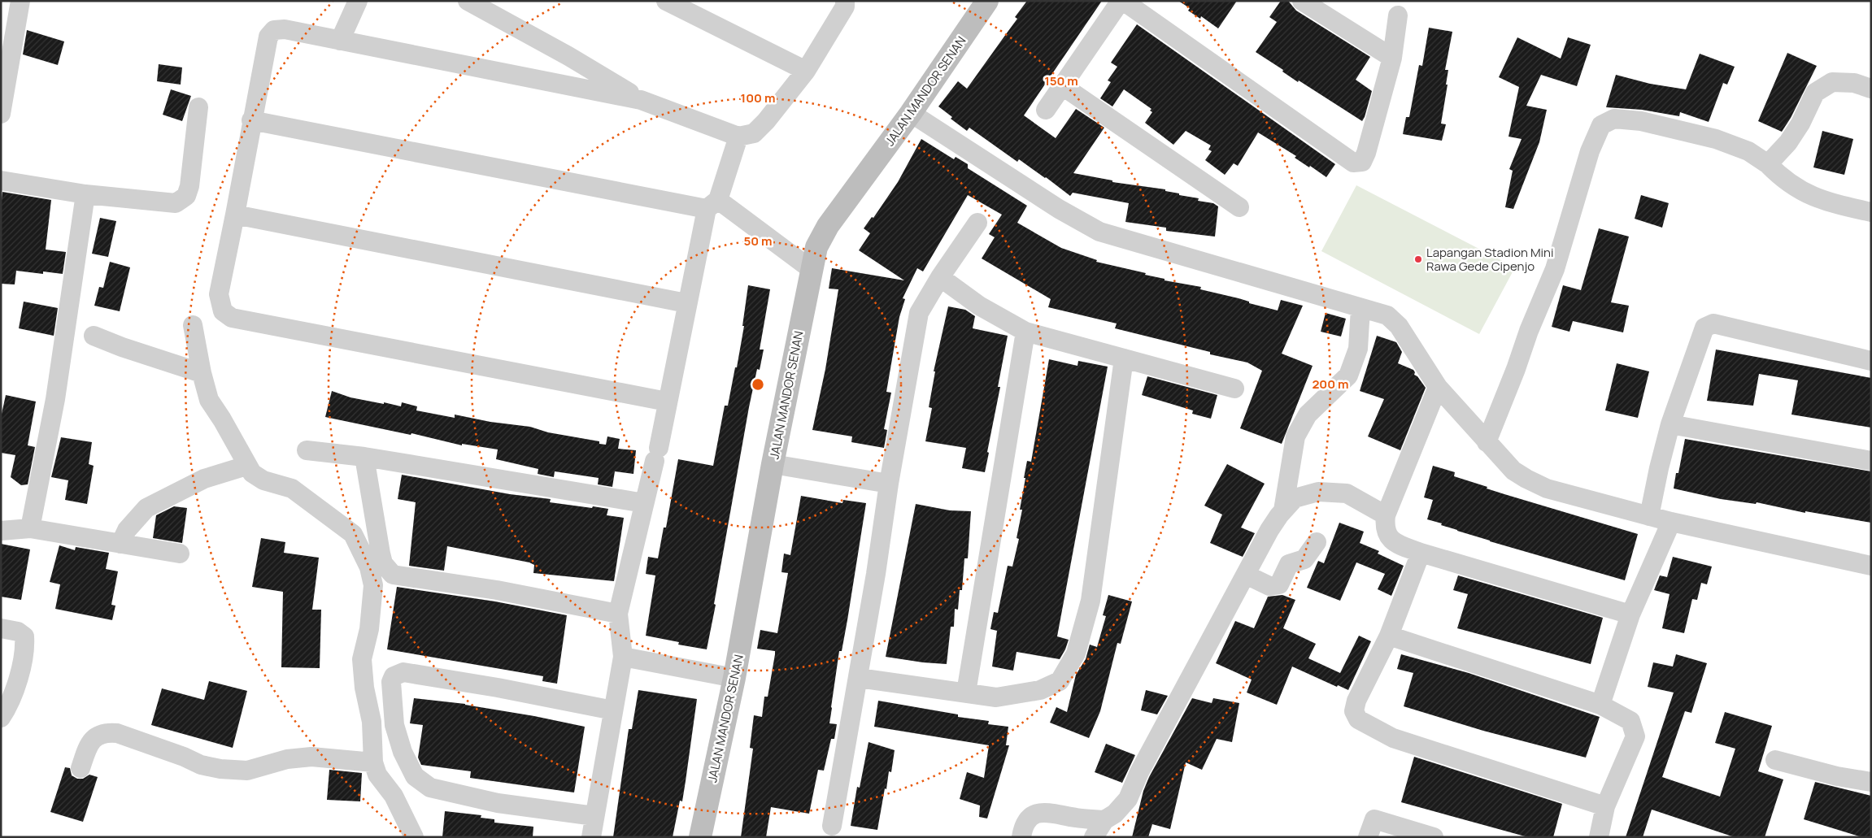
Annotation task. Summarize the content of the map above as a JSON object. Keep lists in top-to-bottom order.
{
  "streets": {
    "street": ["JALAN MANDOR SENAN"]
  },
  "places": ["Lapangan Stadion Mini Rawa Gede Cipenjo"],
  "rings": [
    "150 m",
    "100 m",
    "50 m",
    "200 m"
  ]
}
